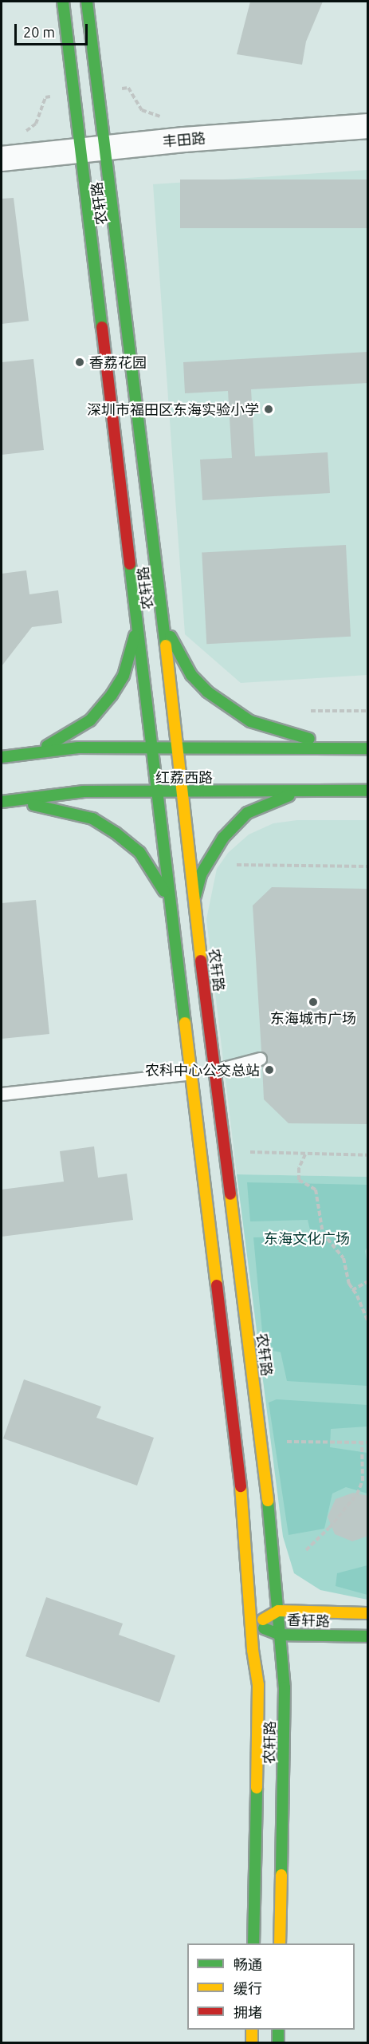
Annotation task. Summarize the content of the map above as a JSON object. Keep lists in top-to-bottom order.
{
  "streets": {
    "street": [
      "丰田路",
      "农轩路",
      "红荔西路",
      "香轩路"
    ]
  },
  "crossings": [
    ["丰田路", "农轩路"],
    ["农轩路", "红荔西路"],
    ["农轩路", "香轩路"]
  ],
  "parks": ["东海文化广场"],
  "places": [
    "香荔花园",
    "深圳市福田区东海实验小学",
    "东海城市广场",
    "农科中心公交总站"
  ],
  "legend": ["畅通", "缓行", "拥堵"],
  "scale_bar": "20 m"
}
